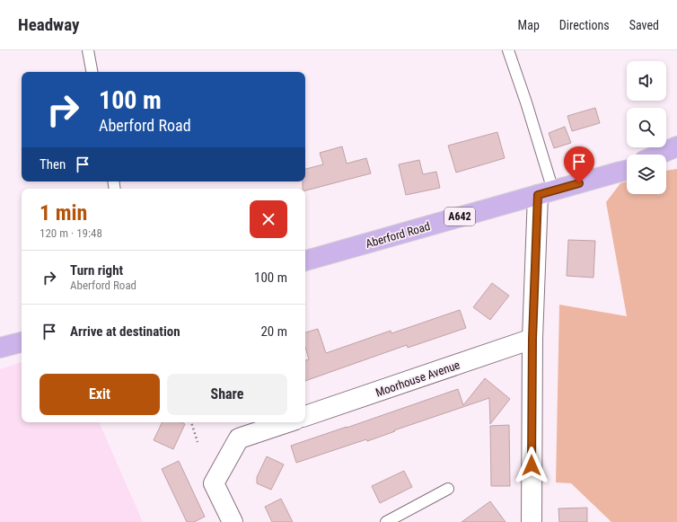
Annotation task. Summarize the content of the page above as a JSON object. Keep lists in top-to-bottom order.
{
  "streets": {
    "main road": ["A642", "Aberford Road"],
    "street": ["Moorhouse Avenue"]
  },
  "page": {
    "header": "Headway",
    "nav": ["Map", "Directions", "Saved"],
    "turn": ["100 m", "Aberford Road"],
    "then": "Then",
    "heading": ["1 min", "120 m · 19:48"],
    "list": [
      {
        "name": "Turn right",
        "note": "Aberford Road",
        "value": "100 m"
      },
      {
        "name": "Arrive at destination",
        "value": "20 m"
      }
    ],
    "buttons": ["Exit", "Share"]
  }
}
